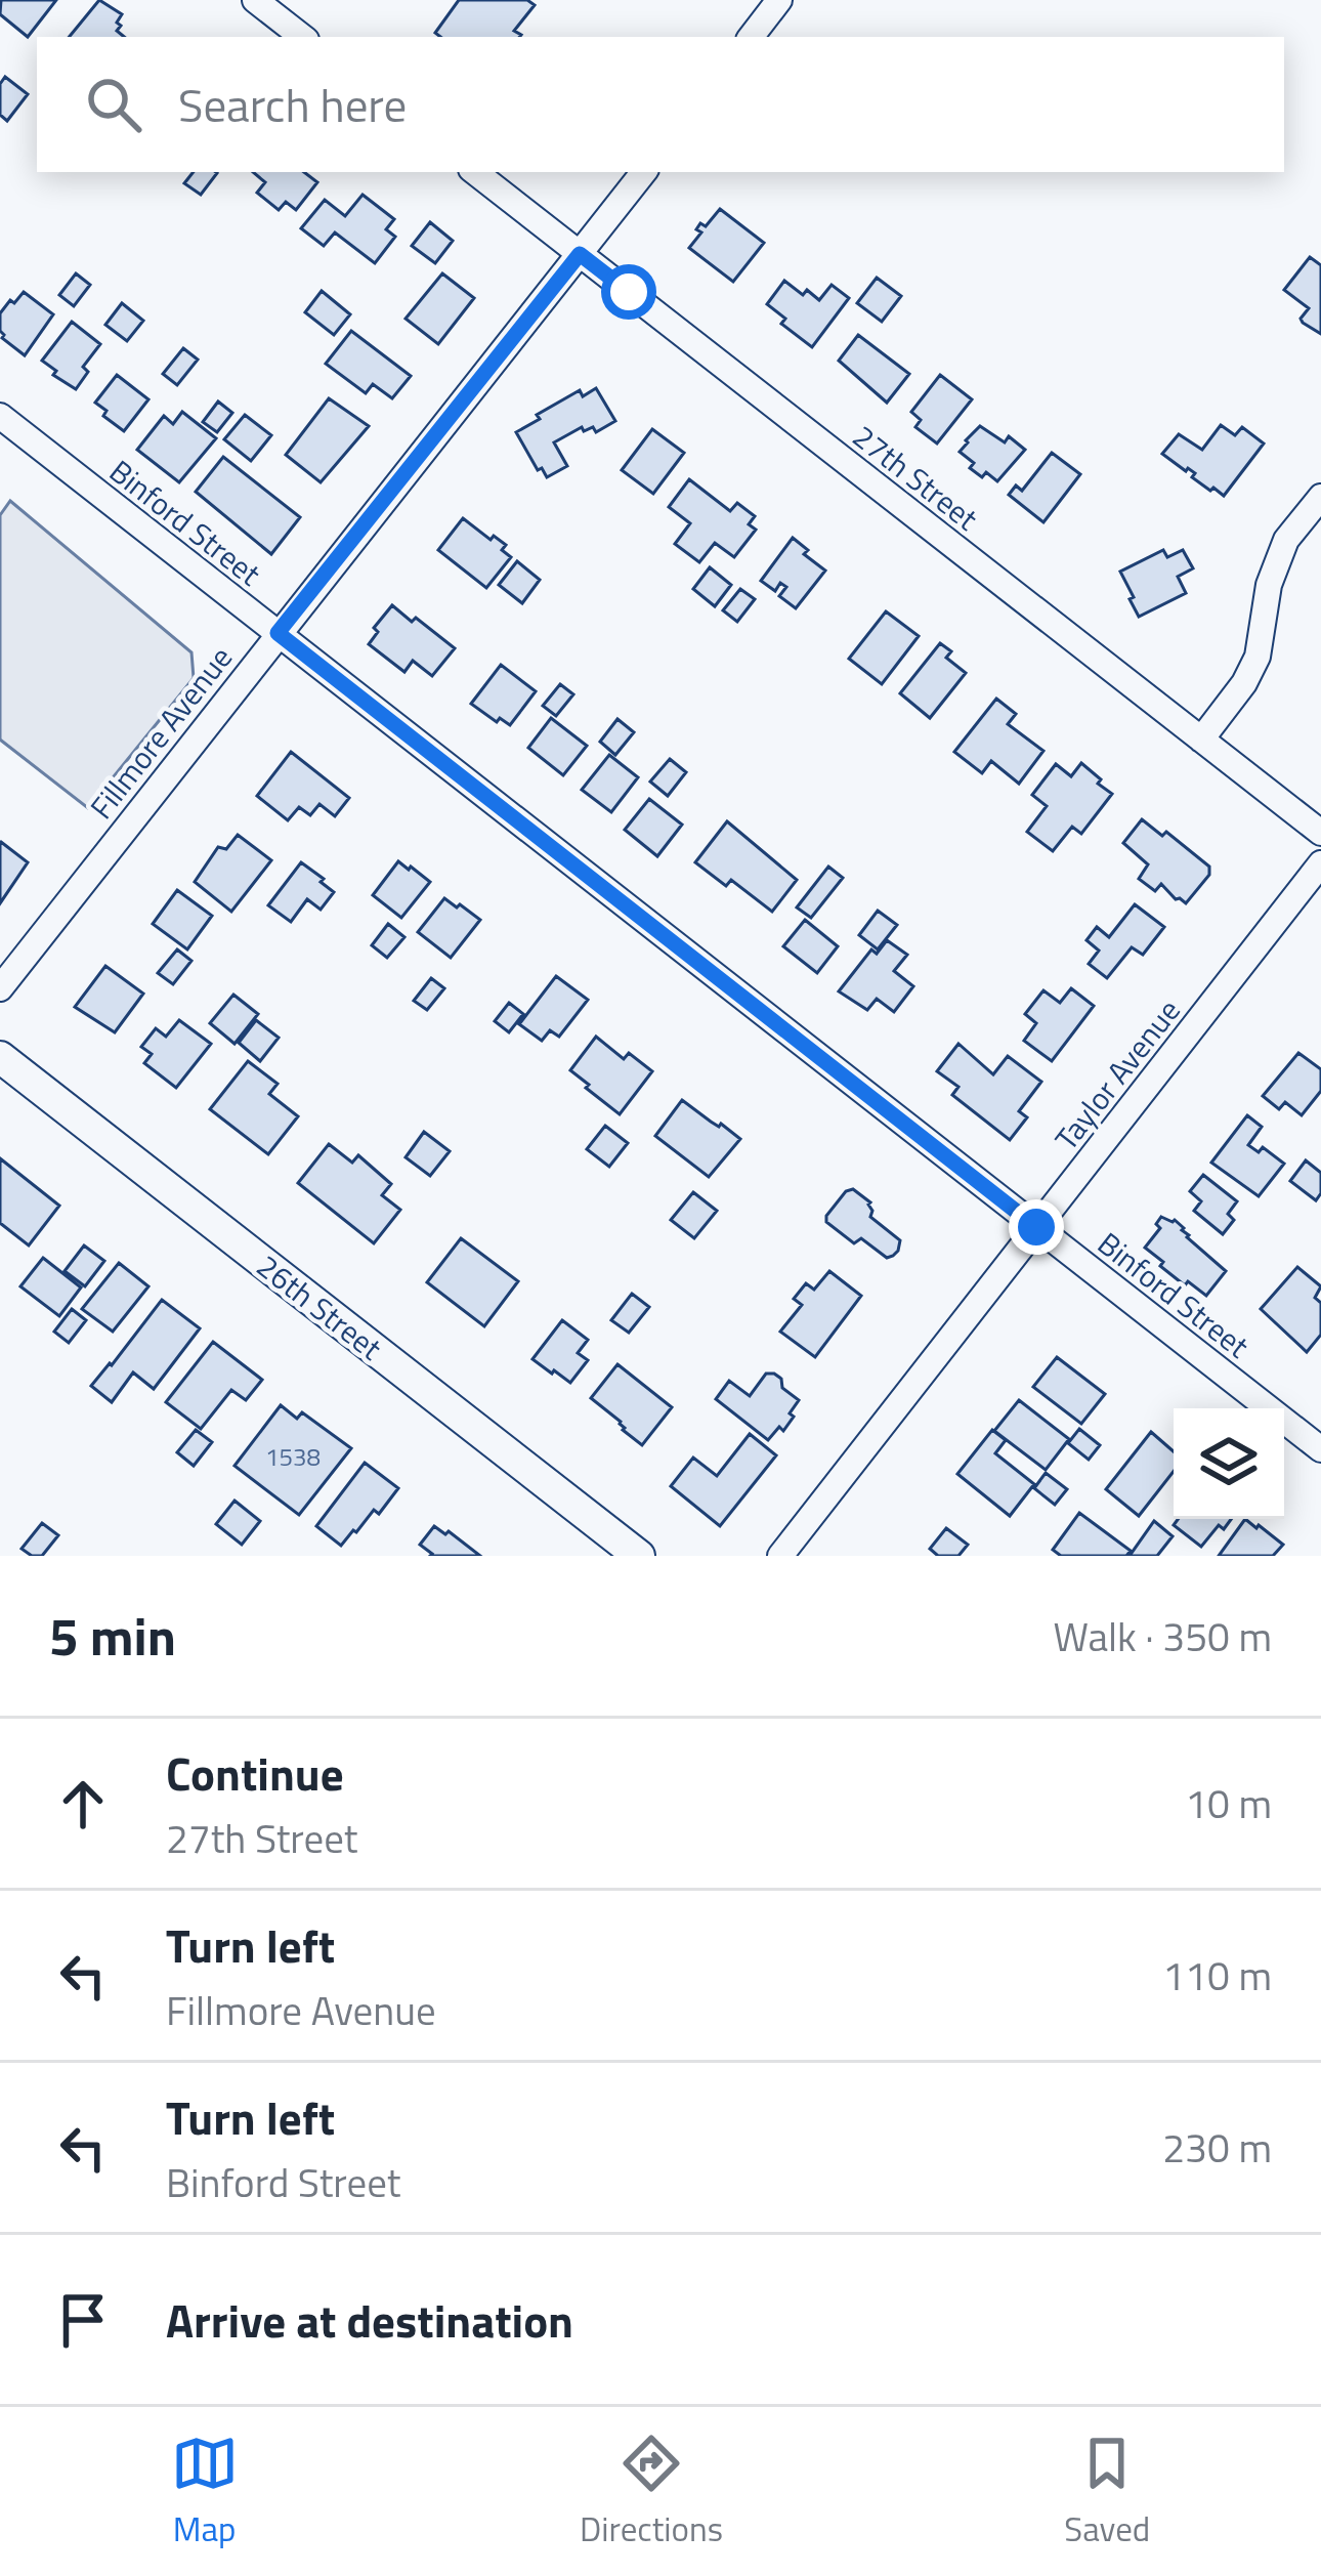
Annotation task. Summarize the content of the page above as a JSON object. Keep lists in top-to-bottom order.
{
  "streets": {
    "street": [
      "27th Street",
      "Binford Street",
      "Fillmore Avenue",
      "Taylor Avenue",
      "26th Street"
    ]
  },
  "crossings": [
    ["27th Street", "Fillmore Avenue"],
    ["Binford Street", "Fillmore Avenue"],
    ["Binford Street", "Taylor Avenue"]
  ],
  "house_numbers": ["1538"],
  "page": {
    "search": "Search here",
    "heading": ["5 min", "Walk · 350 m"],
    "list": [
      ["Continue", "27th Street", "10 m"],
      ["Turn left", "Fillmore Avenue", "110 m"],
      ["Turn left", "Binford Street", "230 m"],
      "Arrive at destination"
    ],
    "nav": ["Map", "Directions", "Saved"]
  }
}
